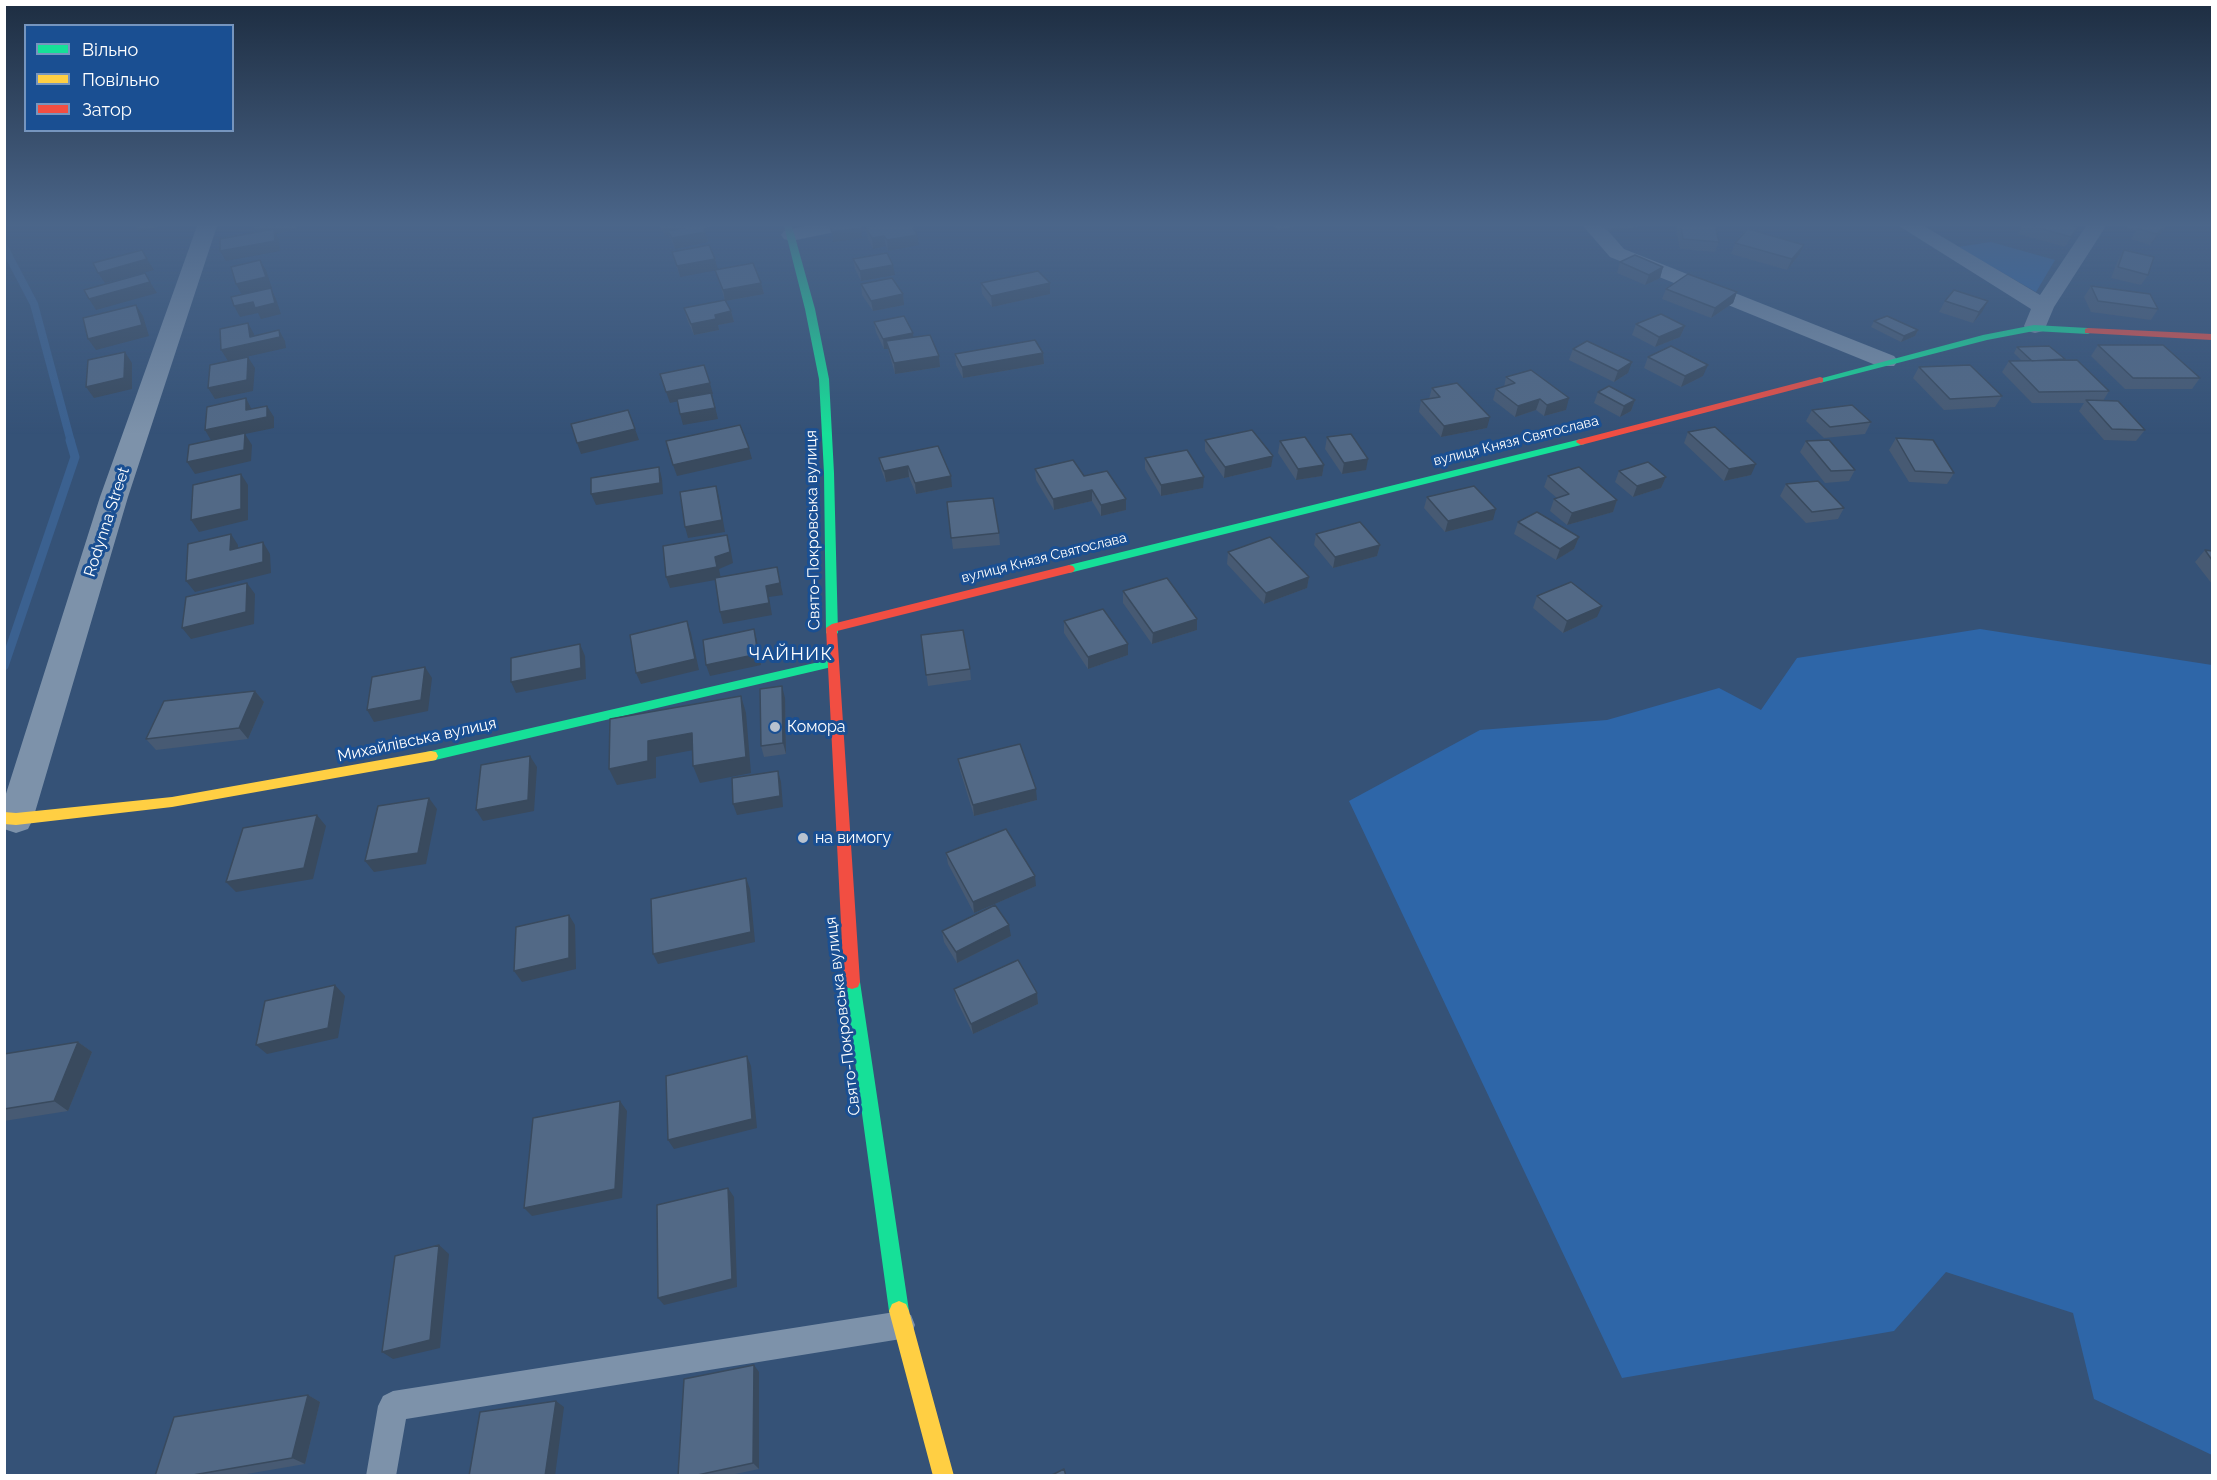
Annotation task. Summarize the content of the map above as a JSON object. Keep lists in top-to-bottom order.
{
  "streets": {
    "street": [
      "вулиця Князя Святослава",
      "Rodynna Street",
      "Свято-Покровська вулиця",
      "Михайлівська вулиця"
    ]
  },
  "crossings": [
    ["вулиця Князя Святослава", "Свято-Покровська вулиця"],
    ["Rodynna Street", "Михайлівська вулиця"],
    ["Свято-Покровська вулиця", "Михайлівська вулиця"]
  ],
  "districts": ["ЧАЙНИК"],
  "places": ["Комора", "на вимогу"],
  "legend": ["Вільно", "Повільно", "Затор"]
}
